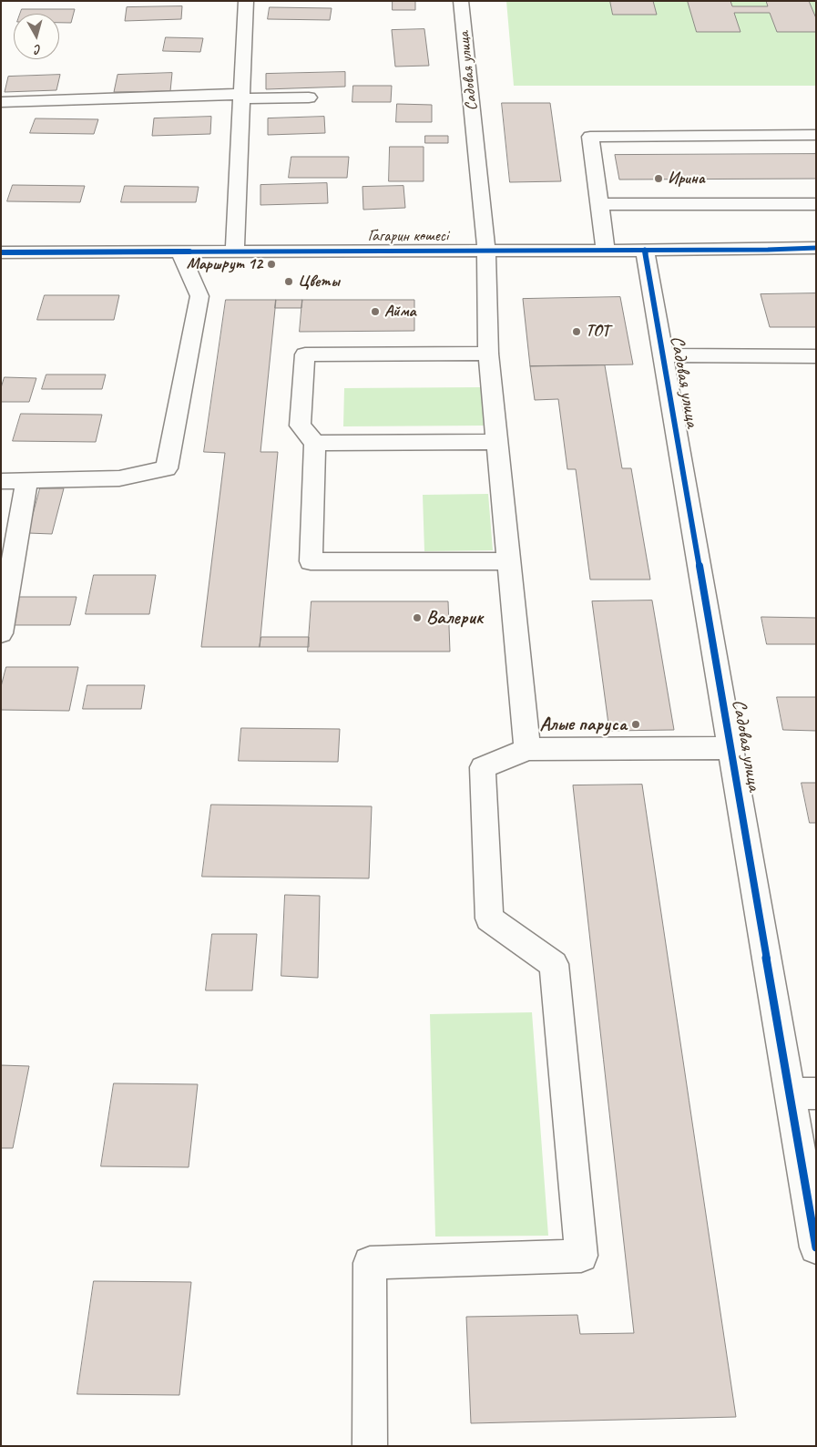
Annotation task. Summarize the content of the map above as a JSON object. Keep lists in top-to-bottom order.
{
  "streets": {
    "street": ["Садовая улица", "Гагарин көшесі"]
  },
  "crossings": [
    ["Садовая улица", "Гагарин көшесі"]
  ],
  "places": [
    "Ирина",
    "Маршрут 12",
    "Цветы",
    "Айма",
    "ТОТ",
    "Валерик",
    "Алые паруса"
  ],
  "north": "bottom"
}
